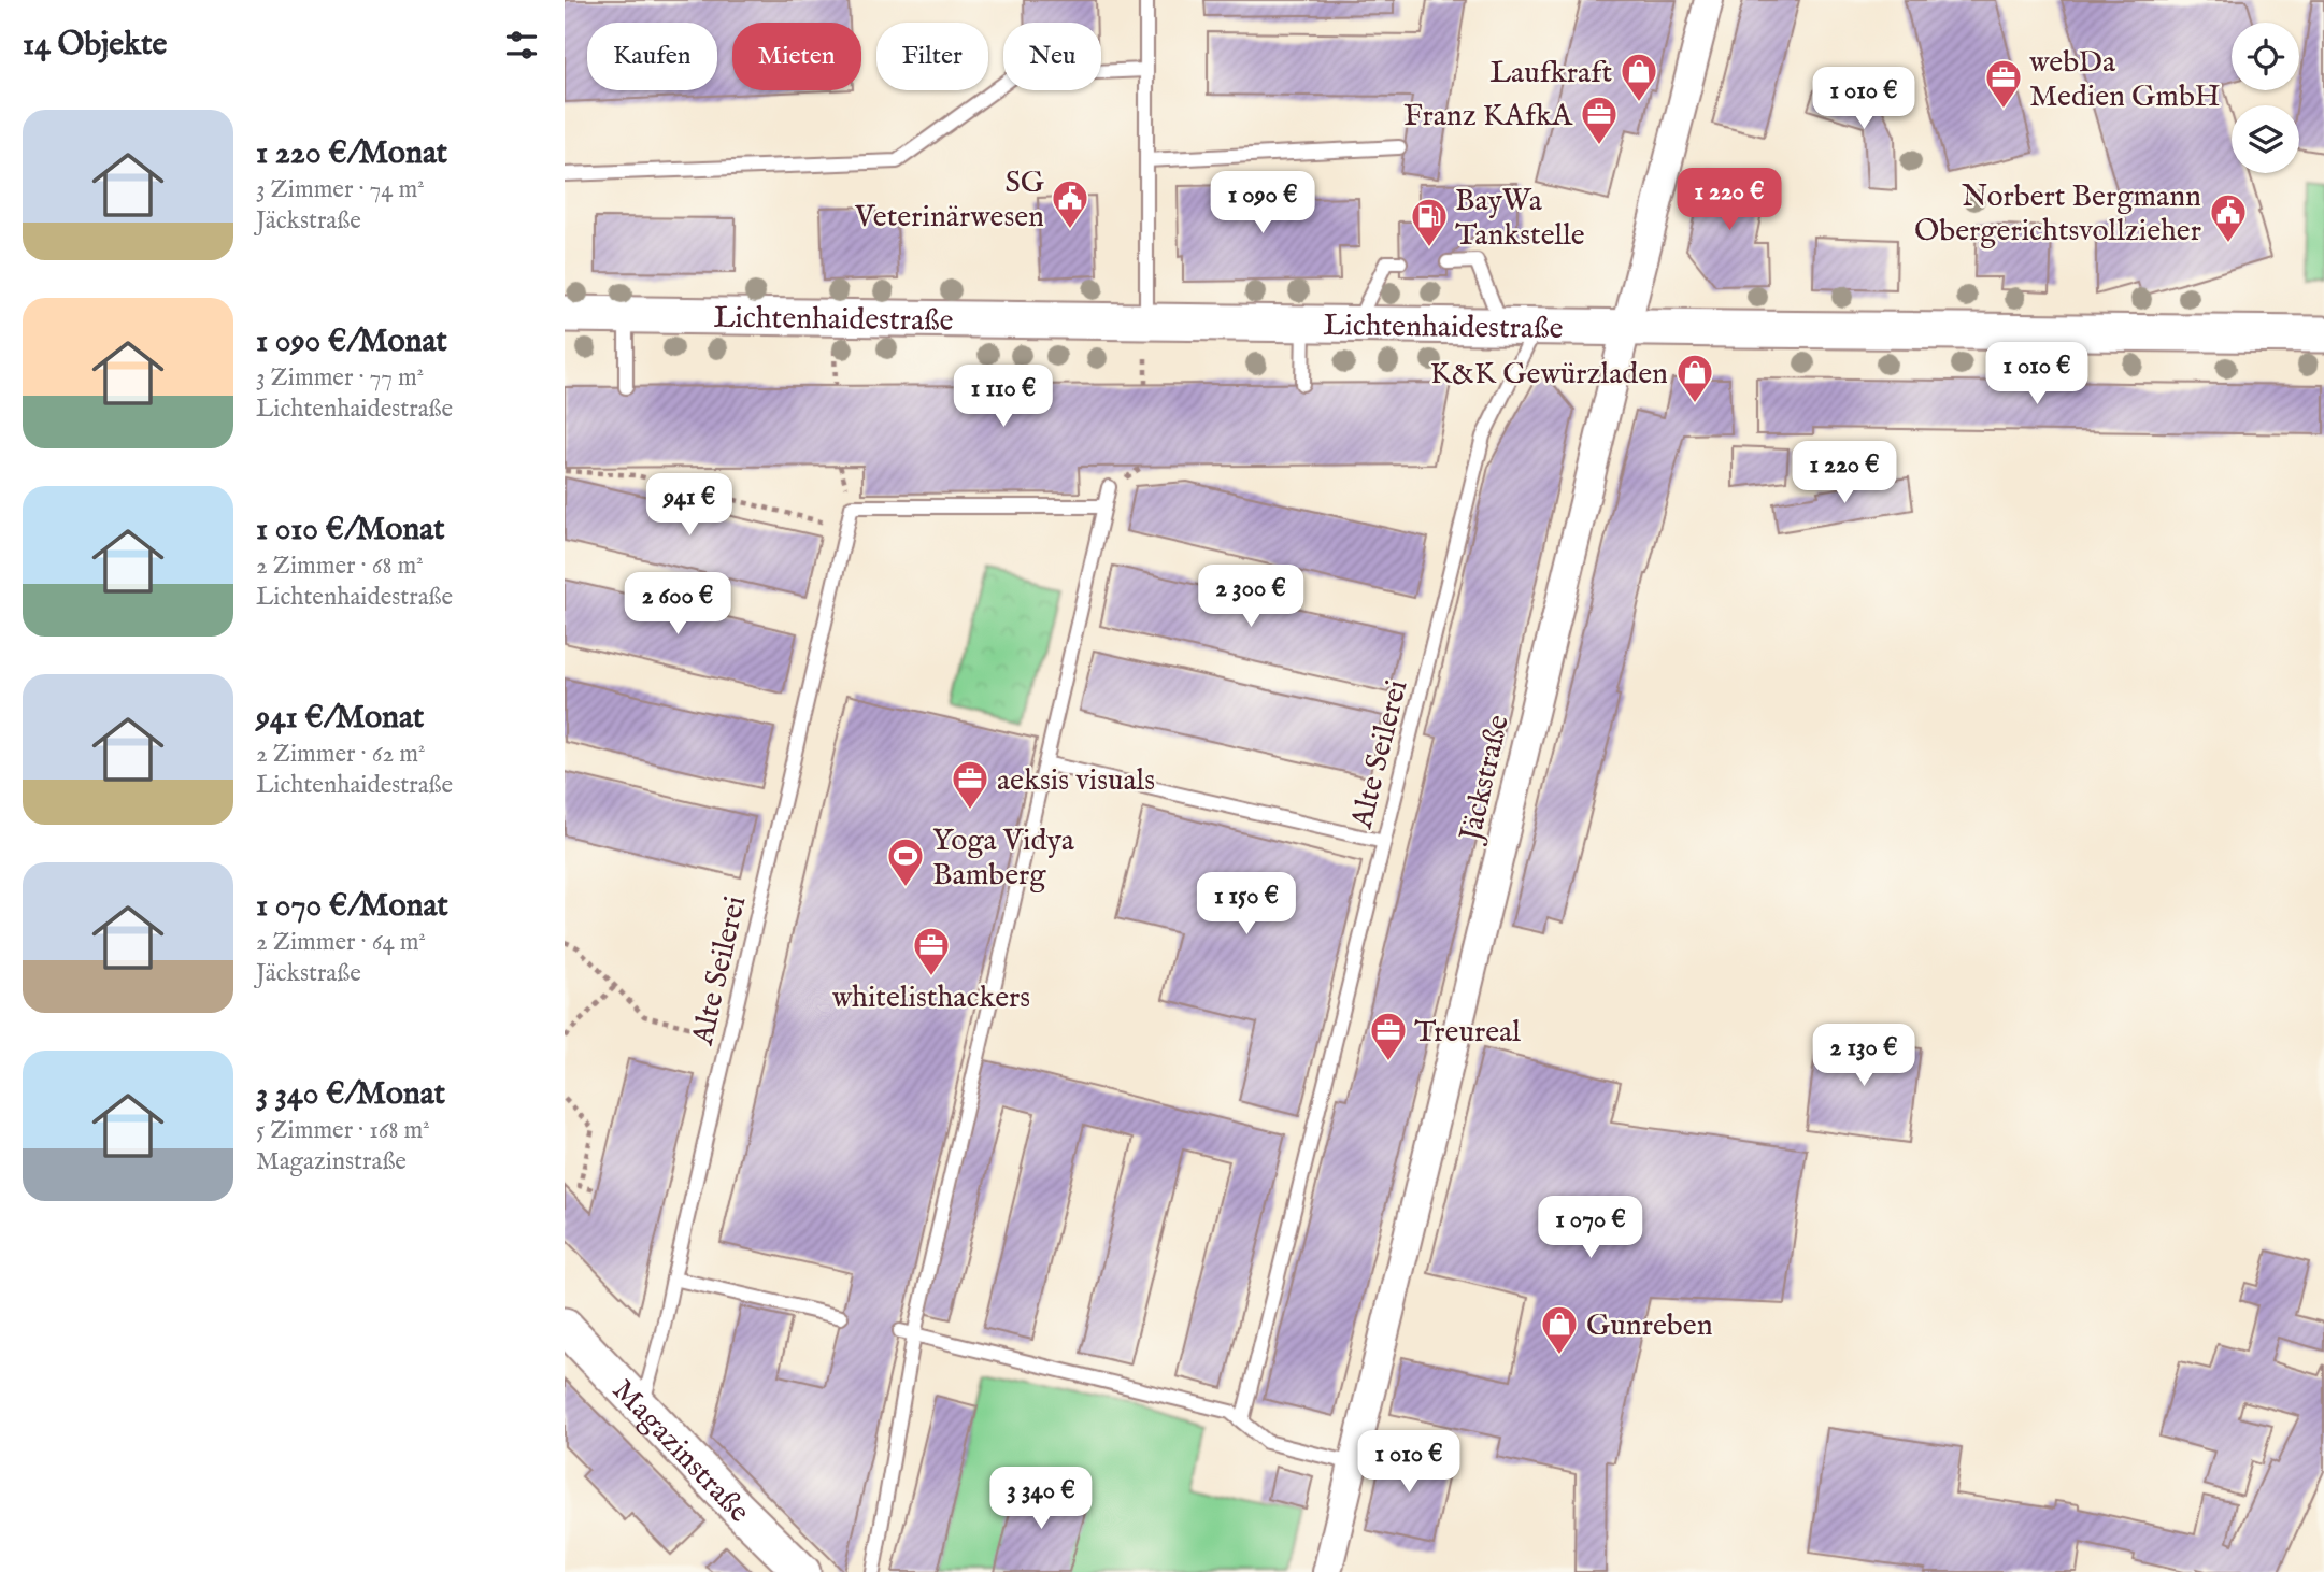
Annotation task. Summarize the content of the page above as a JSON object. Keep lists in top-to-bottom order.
{
  "streets": {
    "street": ["Lichtenhaidestraße", "Jäckstraße", "Magazinstraße"],
    "lane": ["Alte Seilerei"]
  },
  "crossings": [
    ["Lichtenhaidestraße", "Alte Seilerei"],
    ["Lichtenhaidestraße", "Jäckstraße"],
    ["Alte Seilerei", "Magazinstraße"]
  ],
  "places": {
    "shop": ["Laufkraft", "K&K Gewürzladen", "Gunreben"],
    "office": [
      "webDa Medien GmbH",
      "Franz KAfkA",
      "aeksis visuals",
      "whitelisthackers",
      "Treureal"
    ],
    "public building": ["SG Veterinärwesen", "Norbert Bergmann Obergerichtsvollzieher"],
    "fuel station": ["BayWa Tankstelle"],
    "sports": ["Yoga Vidya Bamberg"]
  },
  "page": {
    "heading": "14 Objekte",
    "chip": [
      "Kaufen",
      "Mieten",
      "Filter",
      "Neu"
    ],
    "price": [
      "1 010 €",
      "1 220 €",
      "1 090 €",
      "1 010 €",
      "1 110 €",
      "1 220 €",
      "941 €",
      "2 300 €",
      "2 600 €",
      "1 150 €",
      "2 130 €",
      "1 070 €",
      "1 010 €",
      "3 340 €"
    ],
    "list": [
      {
        "name": "1 220 €/Monat",
        "note": "3 Zimmer · 74 m² · Jäckstraße"
      },
      {
        "name": "1 090 €/Monat",
        "note": "3 Zimmer · 77 m² · Lichtenhaidestraße"
      },
      {
        "name": "1 010 €/Monat",
        "note": "2 Zimmer · 68 m² · Lichtenhaidestraße"
      },
      {
        "name": "941 €/Monat",
        "note": "2 Zimmer · 62 m² · Lichtenhaidestraße"
      },
      {
        "name": "1 070 €/Monat",
        "note": "2 Zimmer · 64 m² · Jäckstraße"
      },
      {
        "name": "3 340 €/Monat",
        "note": "5 Zimmer · 168 m² · Magazinstraße"
      }
    ]
  }
}
